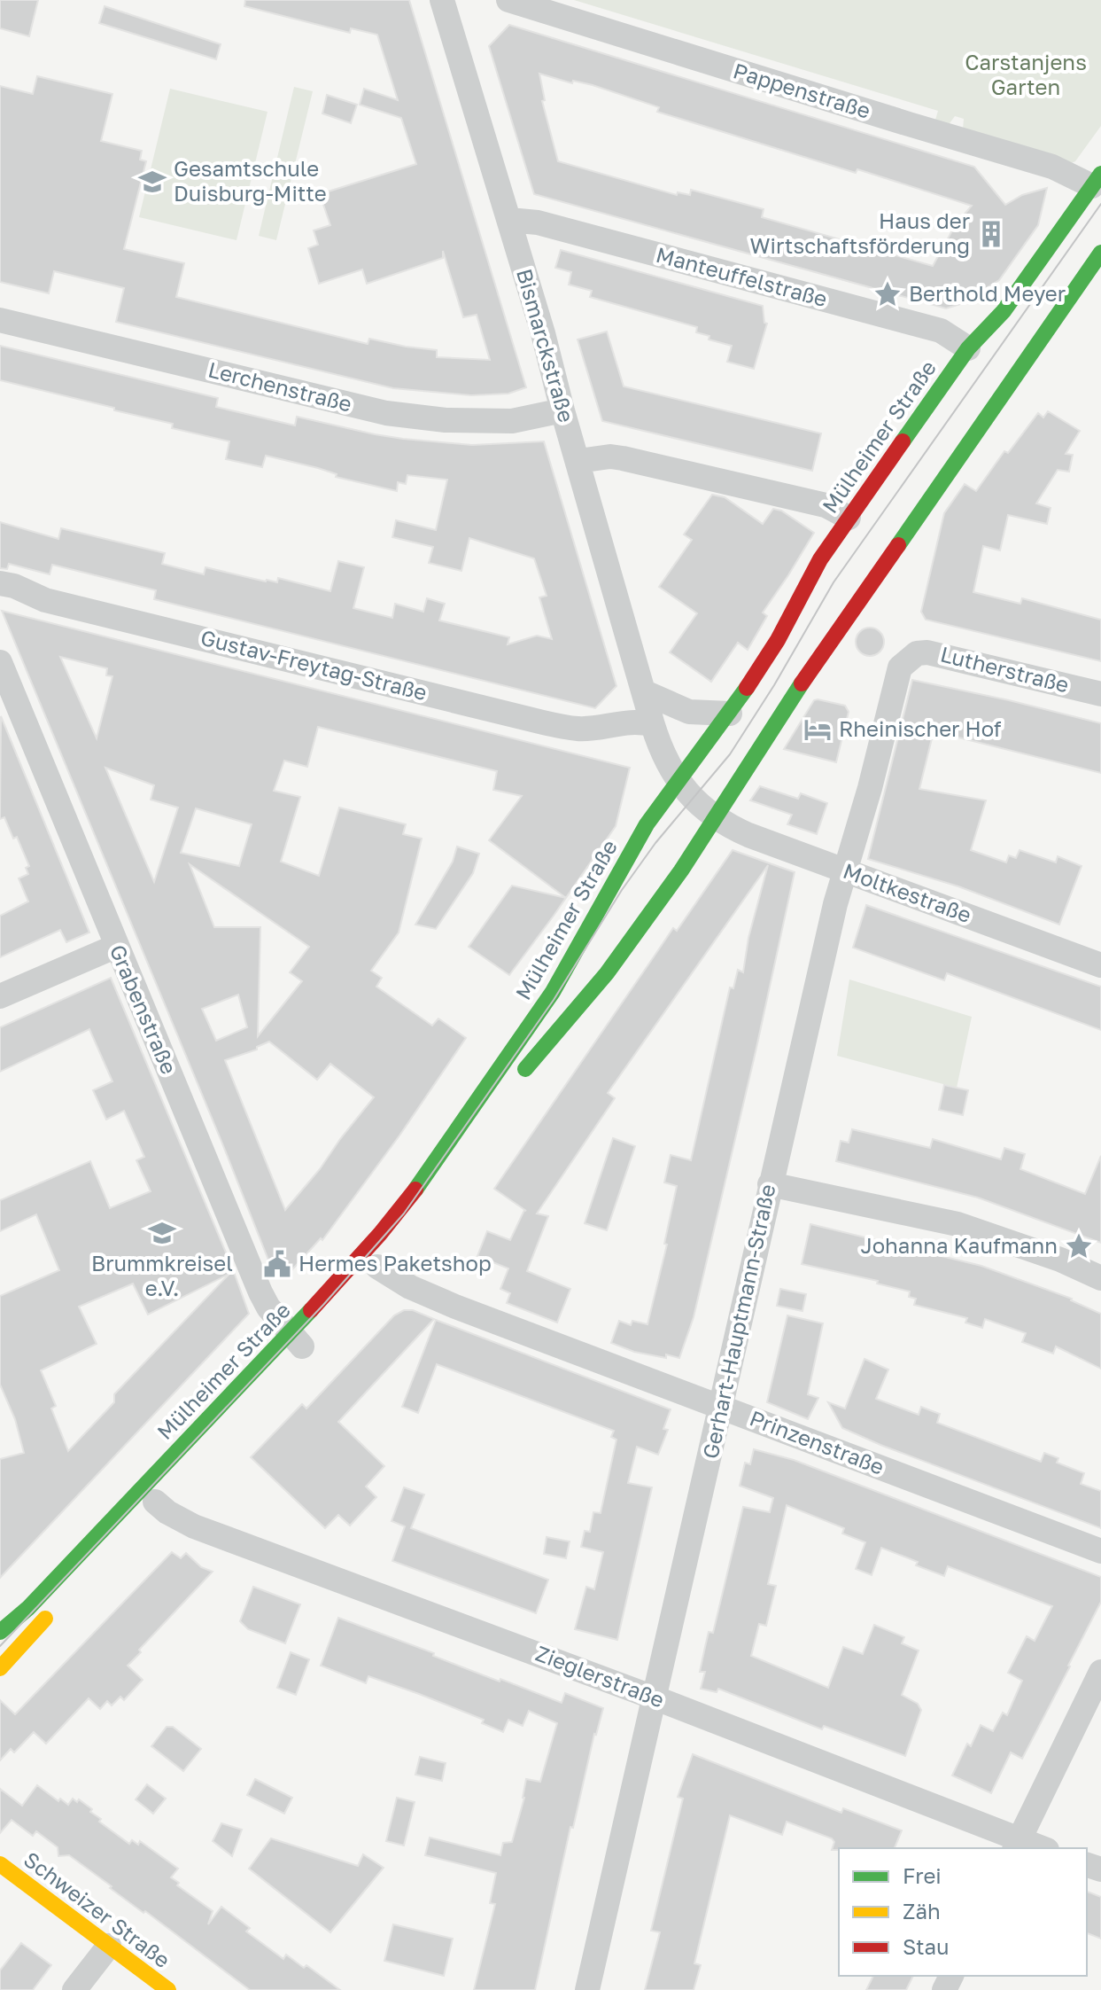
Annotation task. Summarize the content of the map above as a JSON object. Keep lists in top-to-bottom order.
{
  "streets": {
    "main road": ["Mülheimer Straße", "Schweizer Straße"],
    "street": [
      "Pappenstraße",
      "Manteuffelstraße",
      "Bismarckstraße",
      "Lerchenstraße",
      "Gustav-Freytag-Straße",
      "Lutherstraße",
      "Moltkestraße",
      "Grabenstraße",
      "Gerhart-Hauptmann-Straße",
      "Prinzenstraße",
      "Zieglerstraße"
    ]
  },
  "crossings": [
    ["Pappenstraße", "Mülheimer Straße"],
    ["Manteuffelstraße", "Bismarckstraße"],
    ["Manteuffelstraße", "Mülheimer Straße"],
    ["Bismarckstraße", "Lerchenstraße"],
    ["Bismarckstraße", "Mülheimer Straße"],
    ["Bismarckstraße", "Gustav-Freytag-Straße"],
    ["Bismarckstraße", "Moltkestraße"],
    ["Mülheimer Straße", "Grabenstraße"],
    ["Lutherstraße", "Gerhart-Hauptmann-Straße"],
    ["Moltkestraße", "Gerhart-Hauptmann-Straße"],
    ["Gerhart-Hauptmann-Straße", "Prinzenstraße"],
    ["Gerhart-Hauptmann-Straße", "Zieglerstraße"]
  ],
  "parks": ["Carstanjens Garten"],
  "places": {
    "school or university": ["Gesamtschule Duisburg-Mitte", "Brummkreisel e.V."],
    "building": ["Haus der Wirtschaftsförderung"],
    "place": ["Berthold Meyer", "Johanna Kaufmann"],
    "hotel": ["Rheinischer Hof"],
    "public building": ["Hermes Paketshop"]
  },
  "legend": ["Frei", "Zäh", "Stau"]
}
